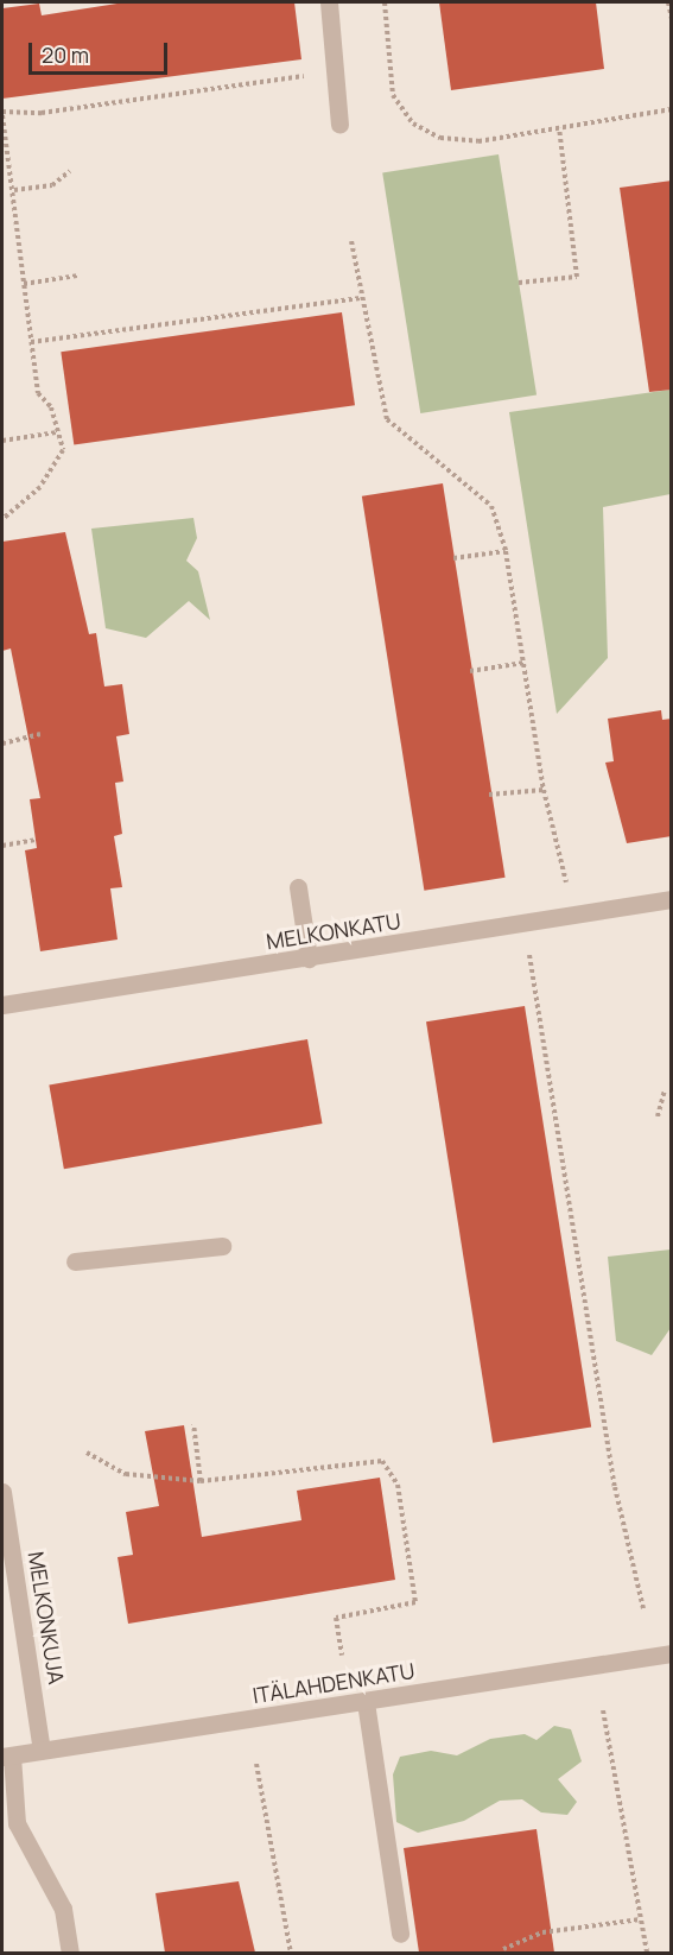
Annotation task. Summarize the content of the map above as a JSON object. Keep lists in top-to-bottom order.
{
  "streets": {
    "street": ["MELKONKATU", "MELKONKUJA", "ITÄLAHDENKATU"]
  },
  "crossings": [
    ["MELKONKUJA", "ITÄLAHDENKATU"]
  ],
  "scale_bar": "20 m"
}
